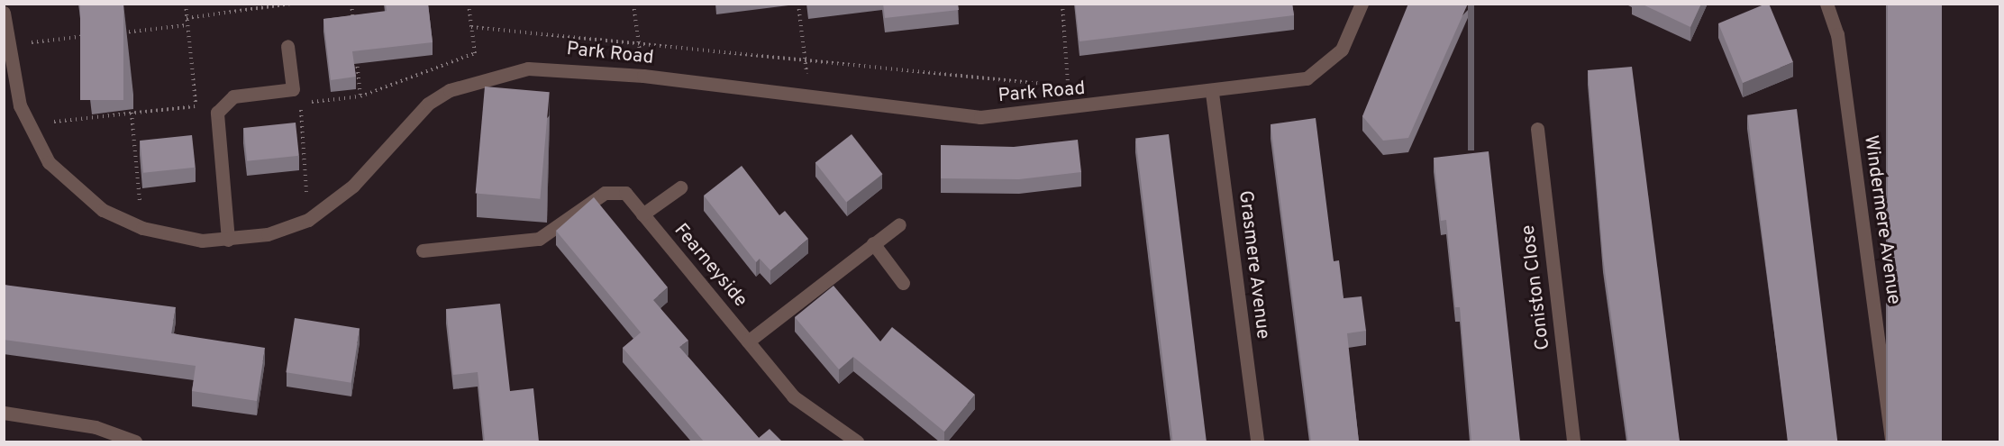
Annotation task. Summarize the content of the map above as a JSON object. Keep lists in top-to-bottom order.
{
  "streets": {
    "street": [
      "Park Road",
      "Windermere Avenue",
      "Grasmere Avenue",
      "Fearneyside",
      "Coniston Close"
    ]
  },
  "crossings": [
    ["Park Road", "Grasmere Avenue"]
  ]
}
